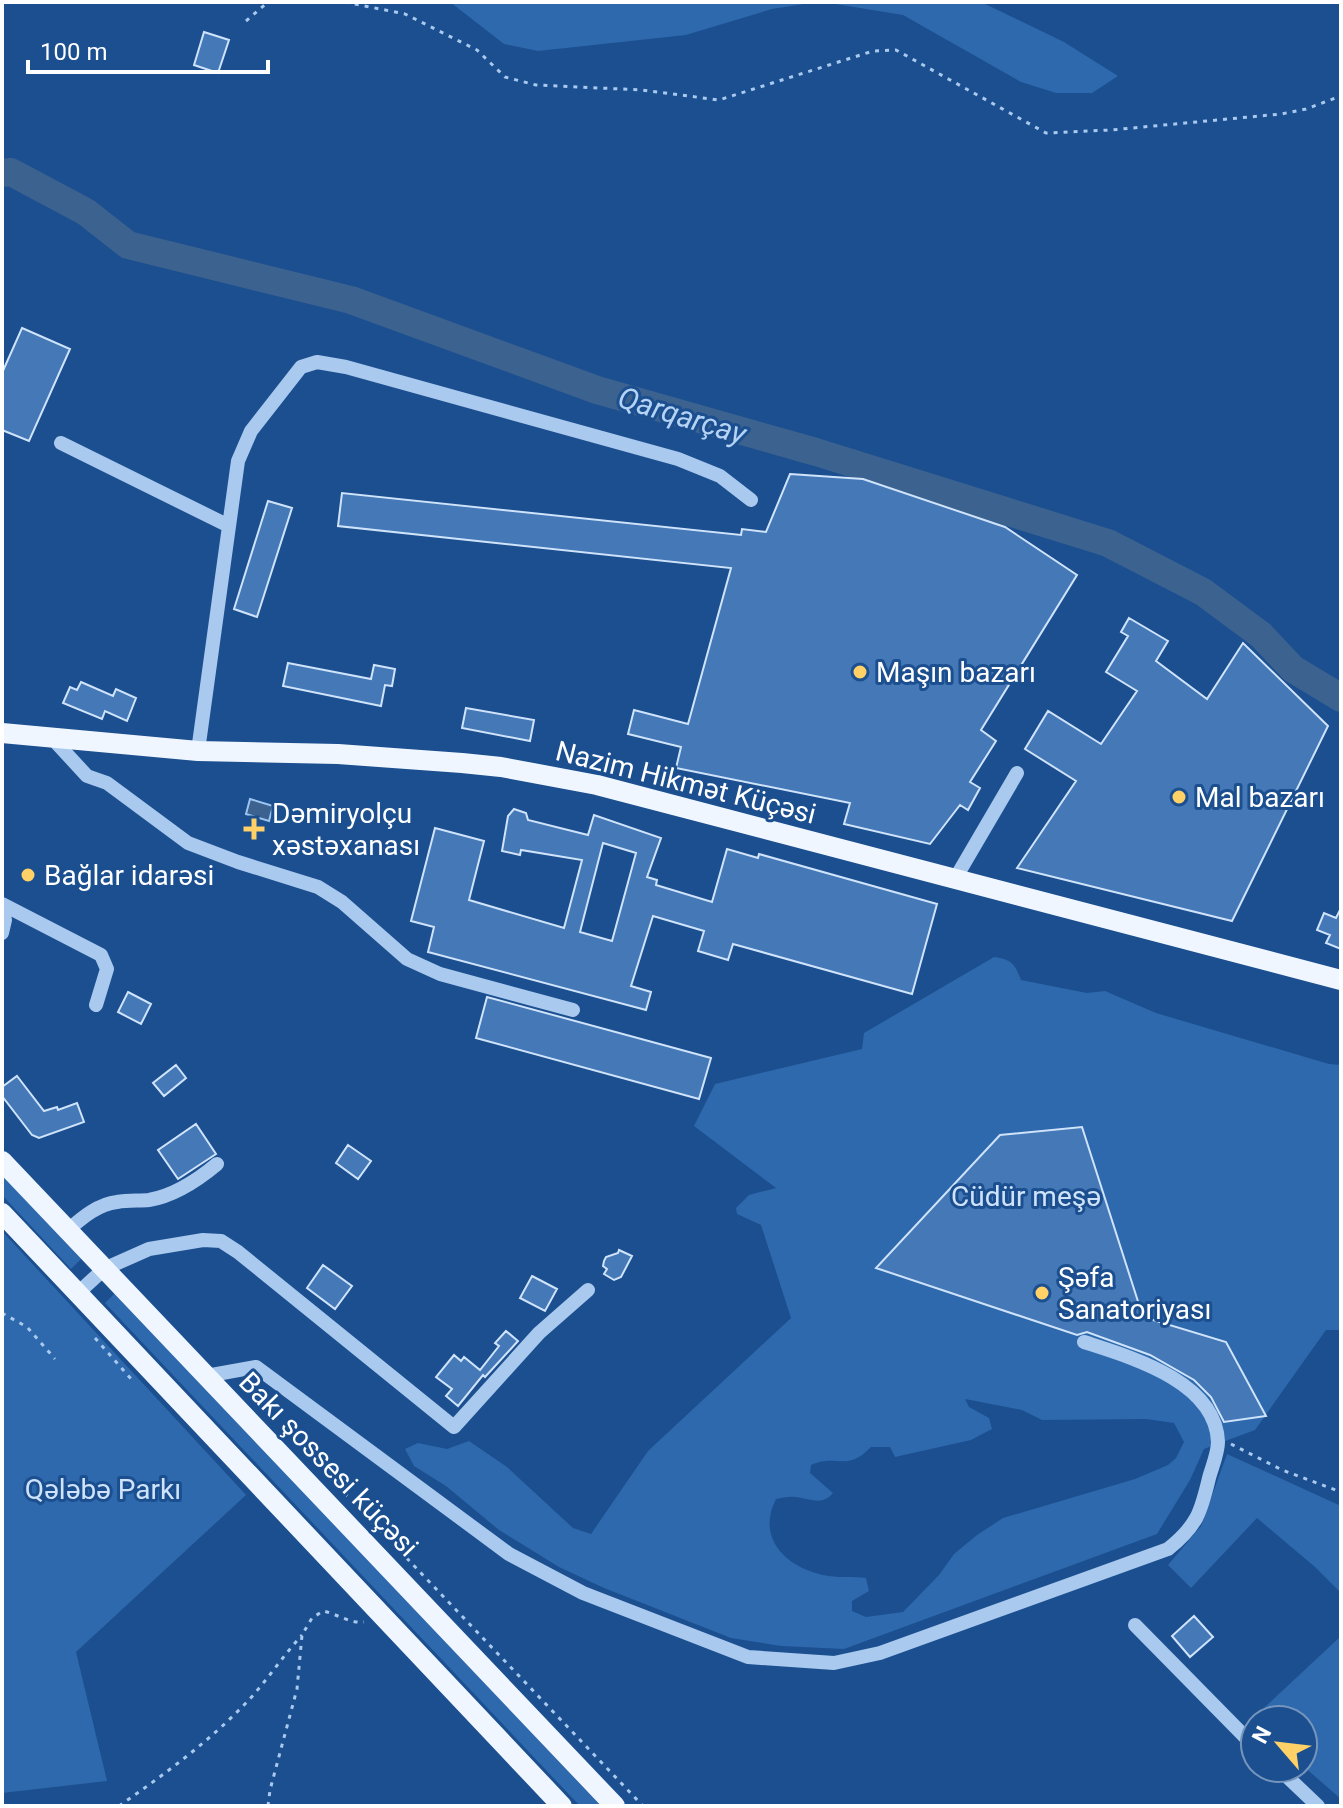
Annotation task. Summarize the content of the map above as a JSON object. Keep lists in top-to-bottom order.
{
  "streets": {
    "main road": ["Nazim Hikmət Küçəsi", "Bakı şossesi küçəsi"]
  },
  "water": ["Qarqarçay"],
  "parks": ["Cüdür meşə", "Qələbə Parkı"],
  "places": {
    "other": [
      "Maşın bazarı",
      "Mal bazarı",
      "Bağlar idarəsi",
      "Şəfa Sanatoriyası"
    ],
    "health": ["Dəmiryolçu xəstəxanası"]
  },
  "scale_bar": "100 m",
  "north": "top left"
}
